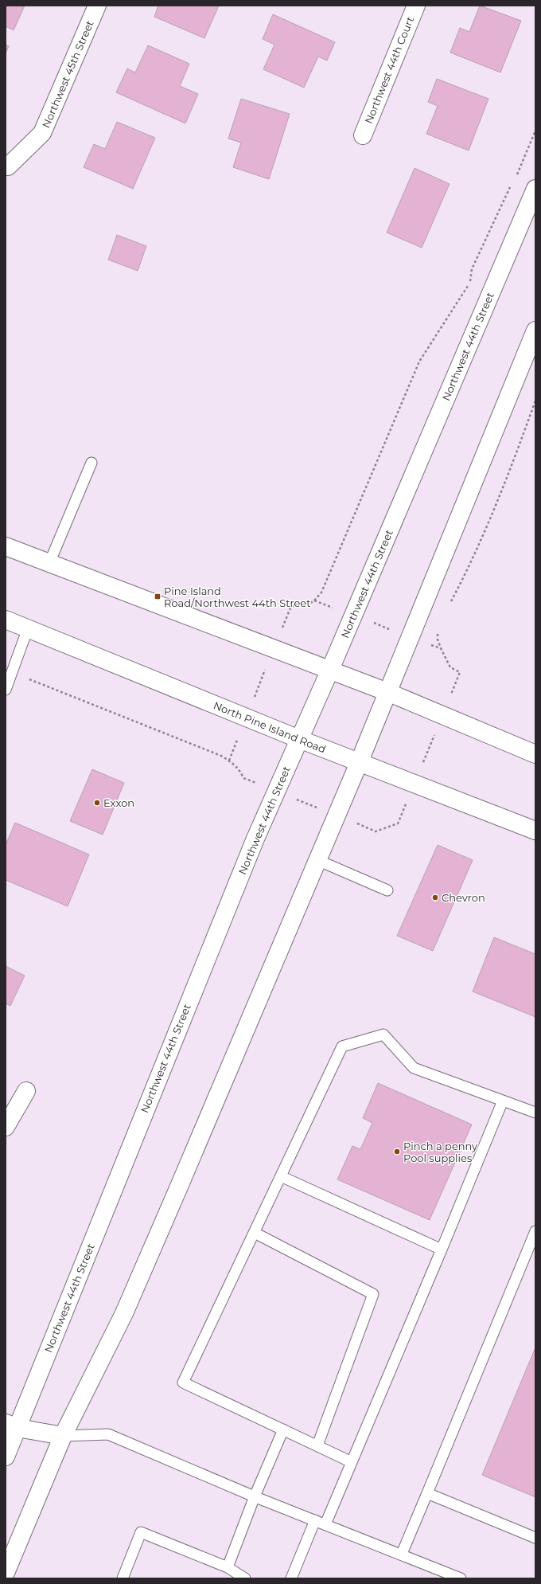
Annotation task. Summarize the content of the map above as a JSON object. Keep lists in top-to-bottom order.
{
  "streets": {
    "street": [
      "Northwest 44th Court",
      "Northwest 45th Street",
      "Northwest 44th Street",
      "North Pine Island Road"
    ]
  },
  "crossings": [
    ["Northwest 44th Street", "North Pine Island Road"]
  ],
  "places": {
    "transit": ["Pine Island Road/Northwest 44th Street"],
    "other": ["Exxon", "Chevron", "Pinch a penny Pool supplies"]
  }
}
